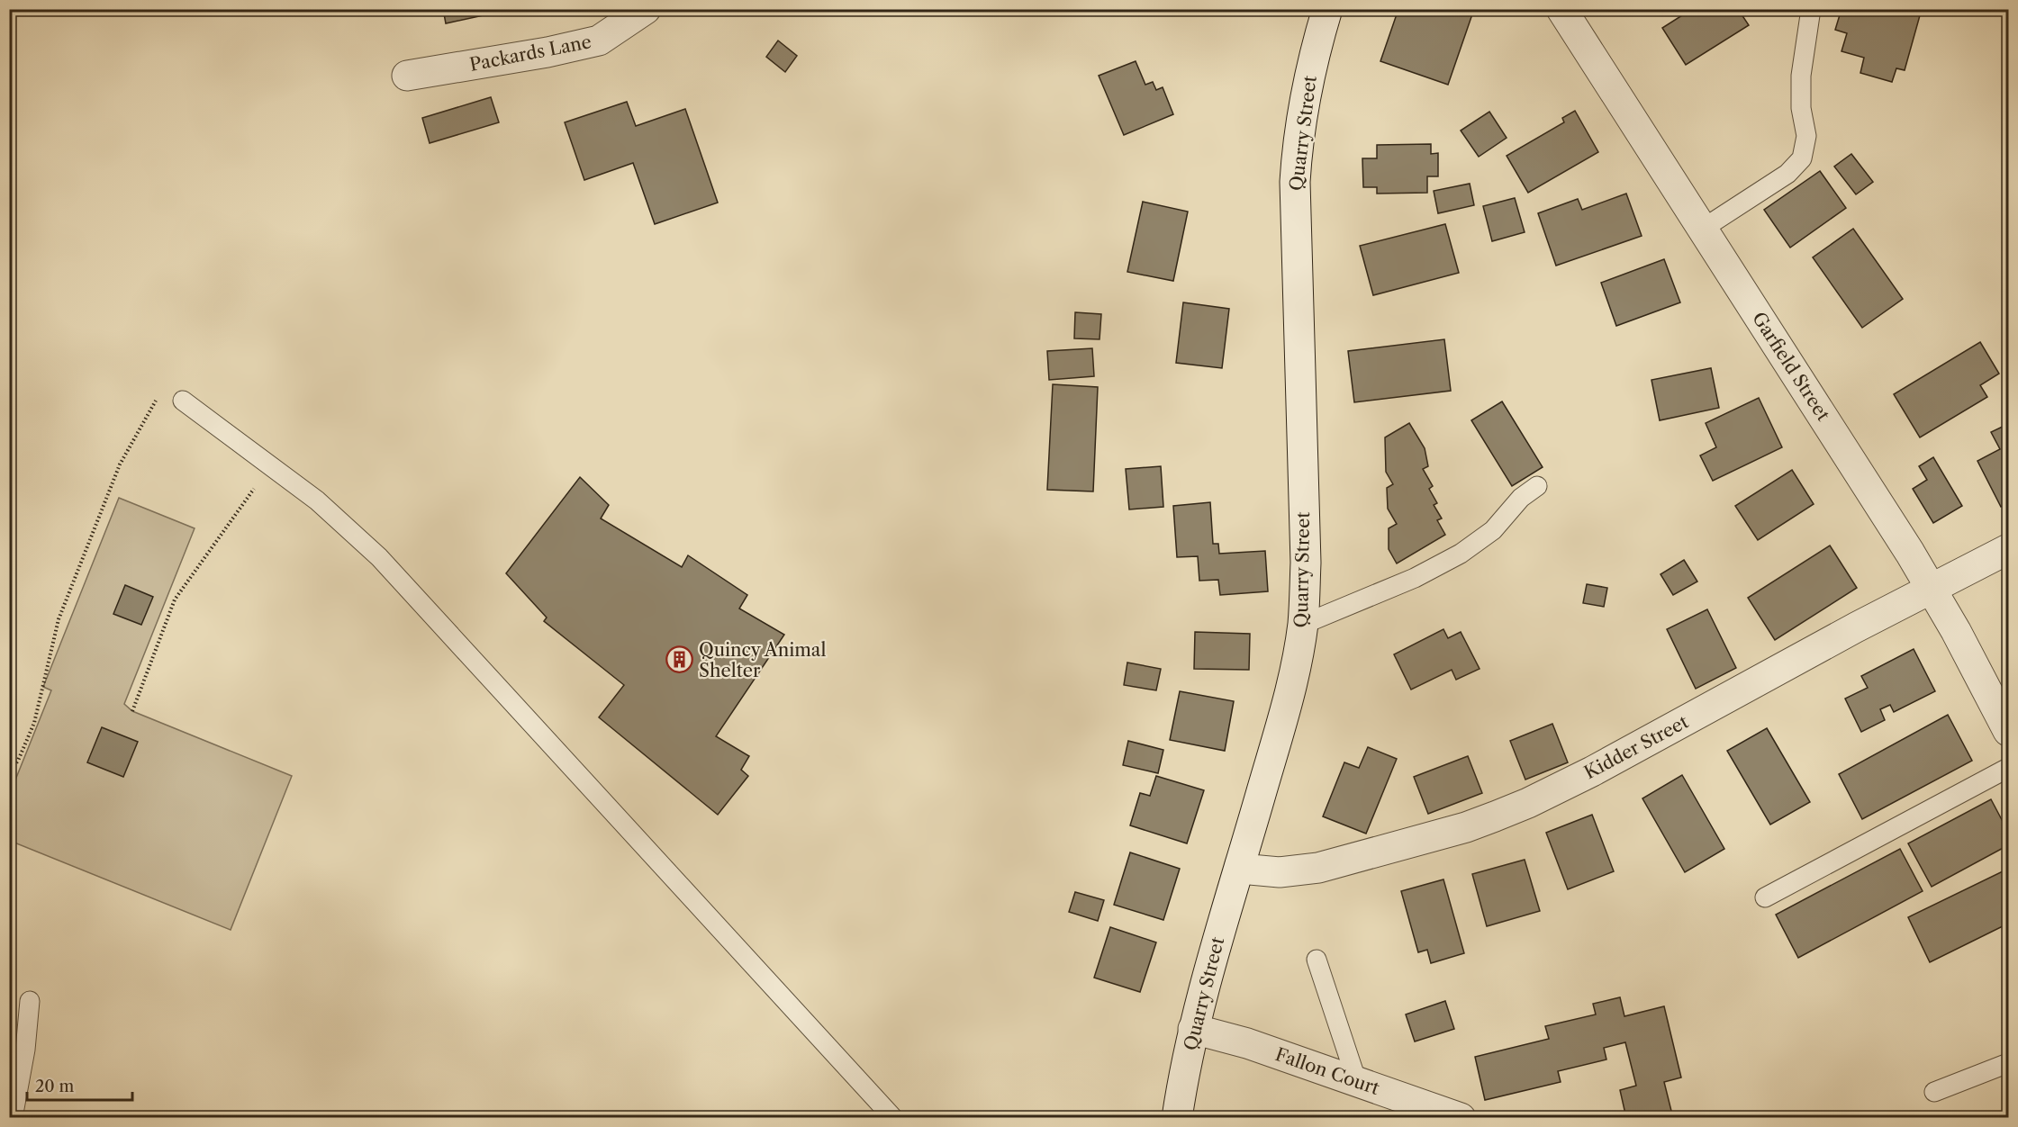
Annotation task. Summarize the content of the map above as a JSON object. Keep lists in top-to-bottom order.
{
  "streets": {
    "street": [
      "Packards Lane",
      "Quarry Street",
      "Garfield Street",
      "Kidder Street",
      "Fallon Court"
    ]
  },
  "crossings": [
    ["Quarry Street", "Kidder Street"],
    ["Quarry Street", "Fallon Court"],
    ["Garfield Street", "Kidder Street"]
  ],
  "places": {
    "building": ["Quincy Animal Shelter"]
  },
  "scale_bar": "20 m"
}
